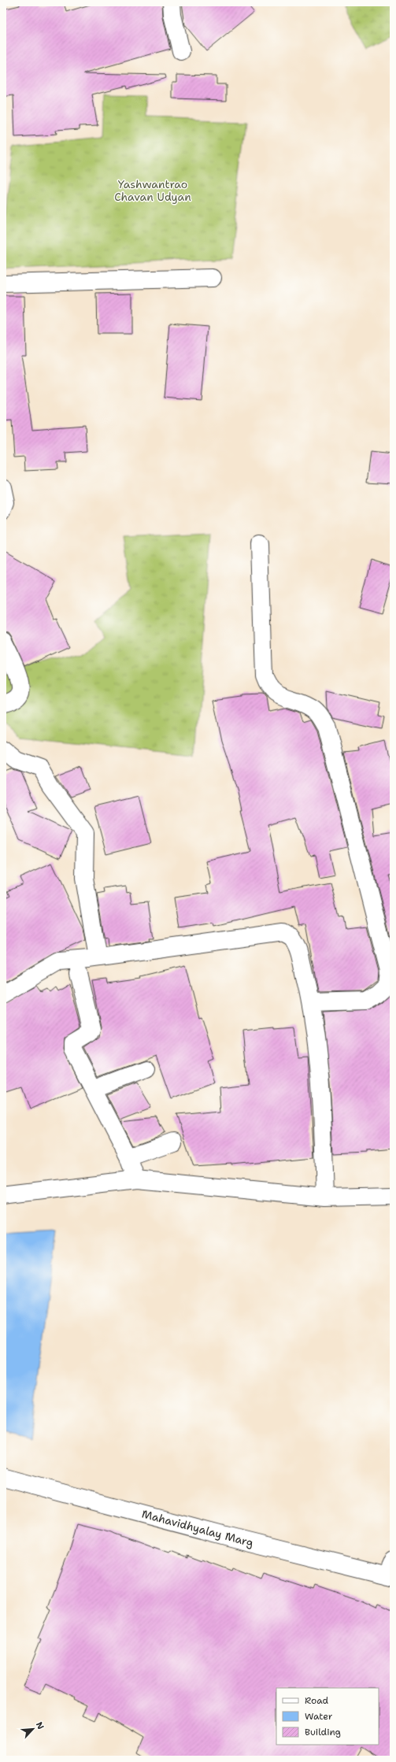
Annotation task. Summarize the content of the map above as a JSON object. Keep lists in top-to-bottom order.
{
  "streets": {
    "street": ["Mahavidhyalay Marg"]
  },
  "parks": ["Yashwantrao Chavan Udyan"],
  "legend": ["Road", "Water", "Building"],
  "north": "top right"
}
